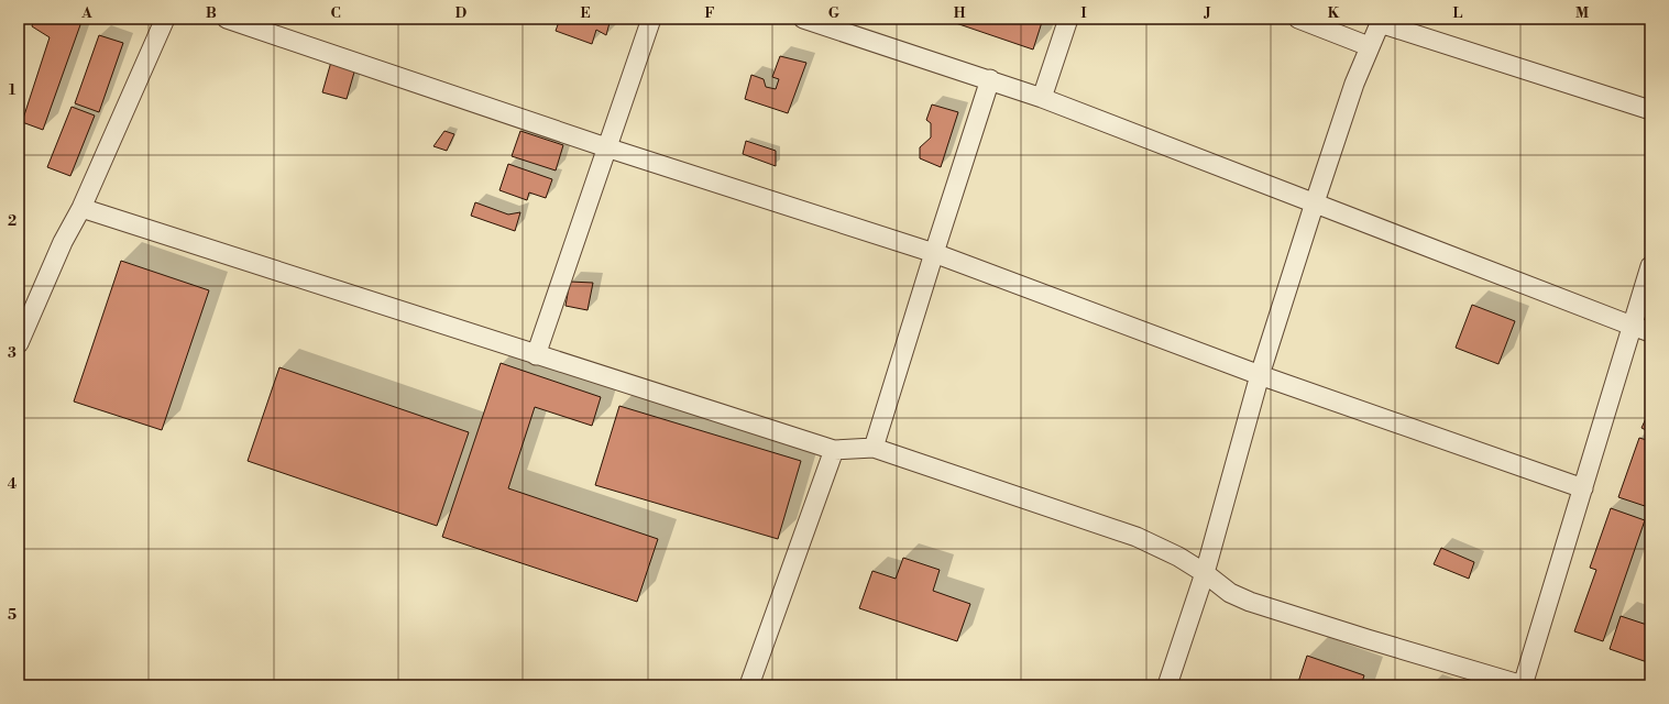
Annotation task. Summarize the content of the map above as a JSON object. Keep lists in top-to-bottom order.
{
  "grid": {
    "columns": [
      "A",
      "B",
      "C",
      "D",
      "E",
      "F",
      "G",
      "H",
      "I",
      "J",
      "K",
      "L",
      "M"
    ],
    "rows": [
      "1",
      "2",
      "3",
      "4",
      "5"
    ]
  }
}
